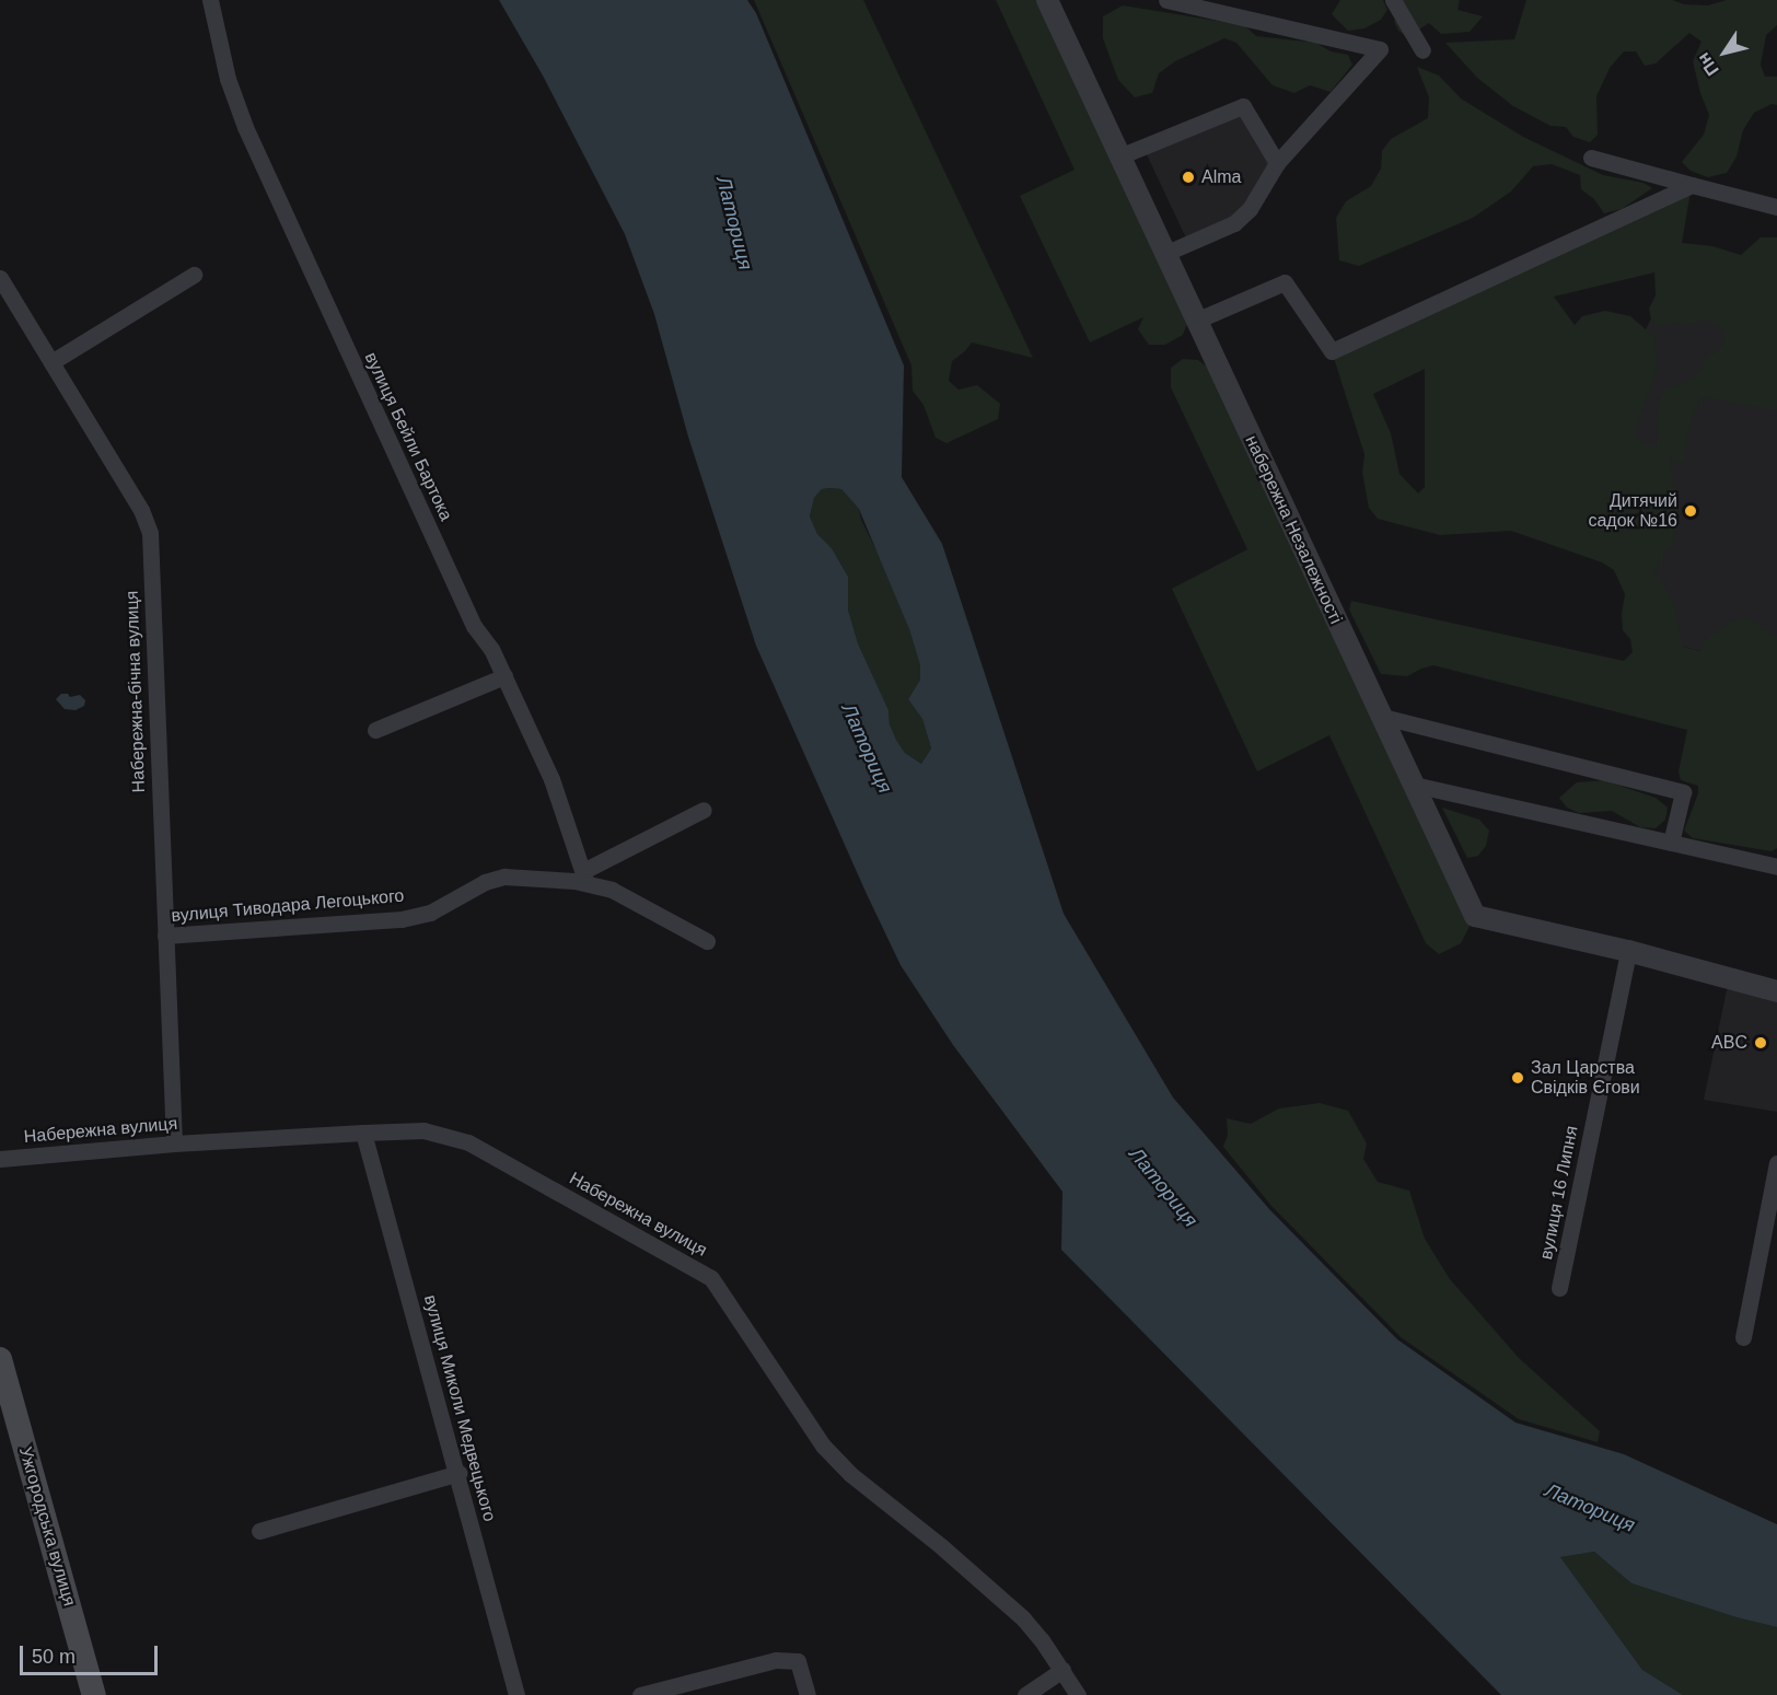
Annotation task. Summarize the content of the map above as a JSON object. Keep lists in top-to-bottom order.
{
  "streets": {
    "main road": ["Ужгородська вулиця"],
    "street": [
      "вулиця Бейли Бартока",
      "набережна Незалежності",
      "Набережна-бічна вулиця",
      "вулиця Тиводара Легоцького",
      "Набережна вулиця",
      "вулиця 16 Липня",
      "вулиця Миколи Медвецького"
    ]
  },
  "crossings": [
    ["вулиця Бейли Бартока", "вулиця Тиводара Легоцького"],
    ["набережна Незалежності", "вулиця 16 Липня"],
    ["Набережна-бічна вулиця", "вулиця Тиводара Легоцького"],
    ["Набережна-бічна вулиця", "Набережна вулиця"],
    ["Набережна вулиця", "вулиця Миколи Медвецького"]
  ],
  "water": ["Латориця"],
  "places": [
    "Alma",
    "Дитячий садок №16",
    "ABC",
    "Зал Царства Свідків Єгови"
  ],
  "scale_bar": "50 m",
  "north": "bottom left"
}
